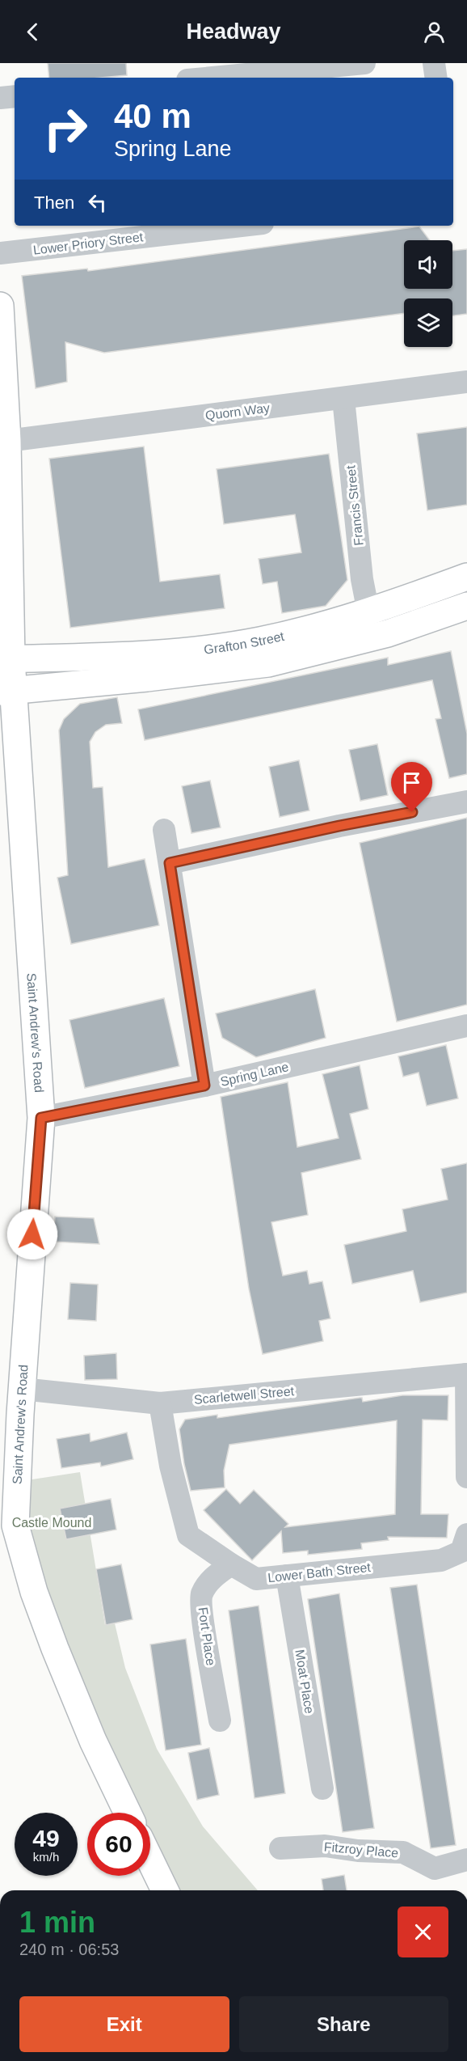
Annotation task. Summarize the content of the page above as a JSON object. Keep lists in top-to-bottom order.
{
  "streets": {
    "main road": ["Grafton Street", "Saint Andrew's Road"],
    "street": [
      "Lower Priory Street",
      "Quorn Way",
      "Francis Street",
      "Spring Lane",
      "Scarletwell Street",
      "Lower Bath Street",
      "Fort Place",
      "Moat Place",
      "Fitzroy Place"
    ]
  },
  "crossings": [
    ["Quorn Way", "Francis Street"],
    ["Quorn Way", "Saint Andrew's Road"],
    ["Francis Street", "Grafton Street"],
    ["Grafton Street", "Saint Andrew's Road"],
    ["Saint Andrew's Road", "Spring Lane"],
    ["Saint Andrew's Road", "Scarletwell Street"],
    ["Scarletwell Street", "Lower Bath Street"],
    ["Lower Bath Street", "Fort Place"],
    ["Lower Bath Street", "Moat Place"]
  ],
  "parks": ["Castle Mound"],
  "page": {
    "header": "Headway",
    "turn": ["40 m", "Spring Lane"],
    "then": "Then",
    "speed": "49 km/h",
    "limit": "60",
    "heading": ["1 min", "240 m · 06:53"],
    "buttons": ["Exit", "Share"]
  }
}
